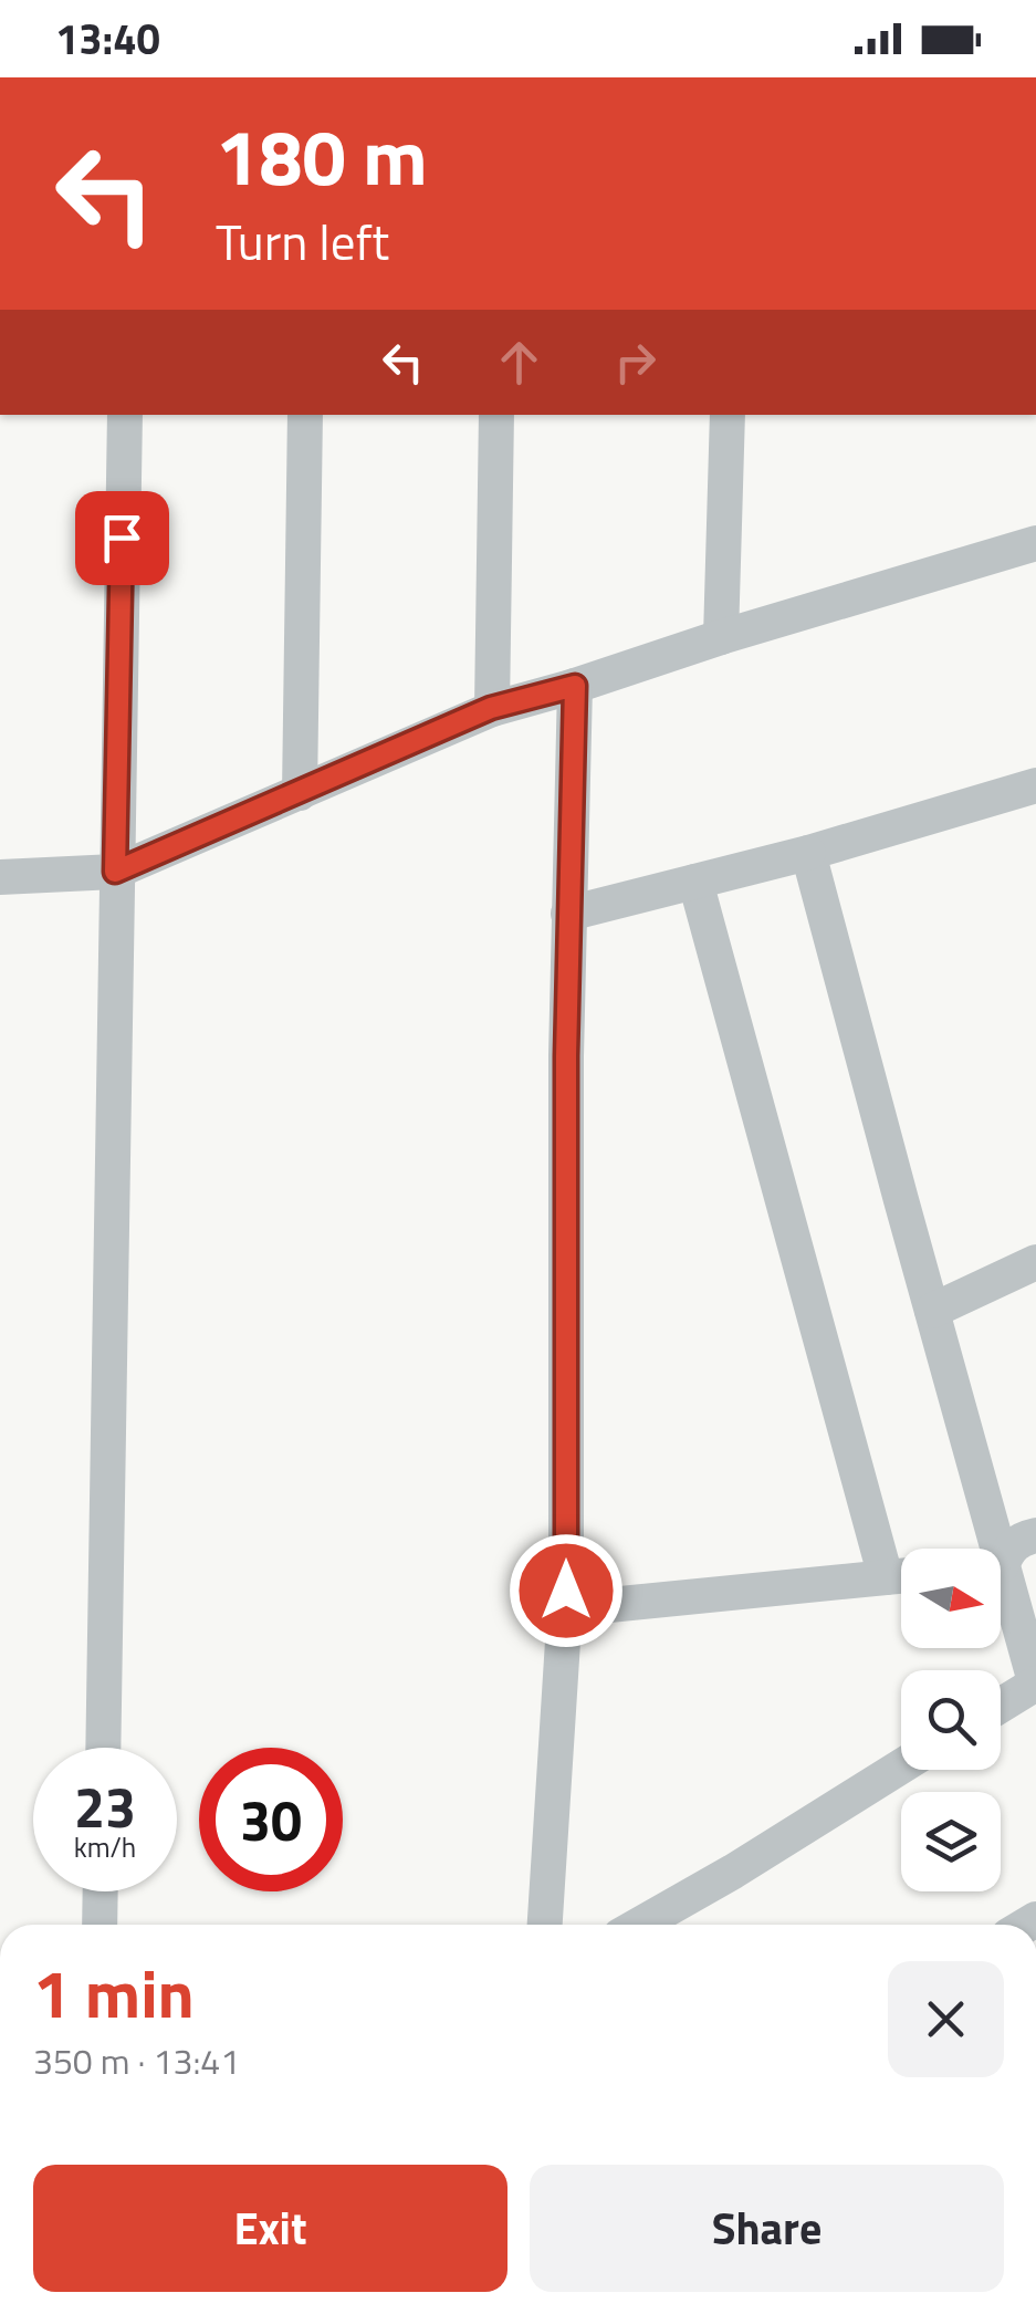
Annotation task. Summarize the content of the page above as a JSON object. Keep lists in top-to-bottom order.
{
  "north": "right",
  "page": {
    "status": "13:40",
    "turn": ["180 m", "Turn left"],
    "speed": "23 km/h",
    "limit": "30",
    "heading": ["1 min", "350 m · 13:41"],
    "buttons": ["Exit", "Share"]
  }
}
